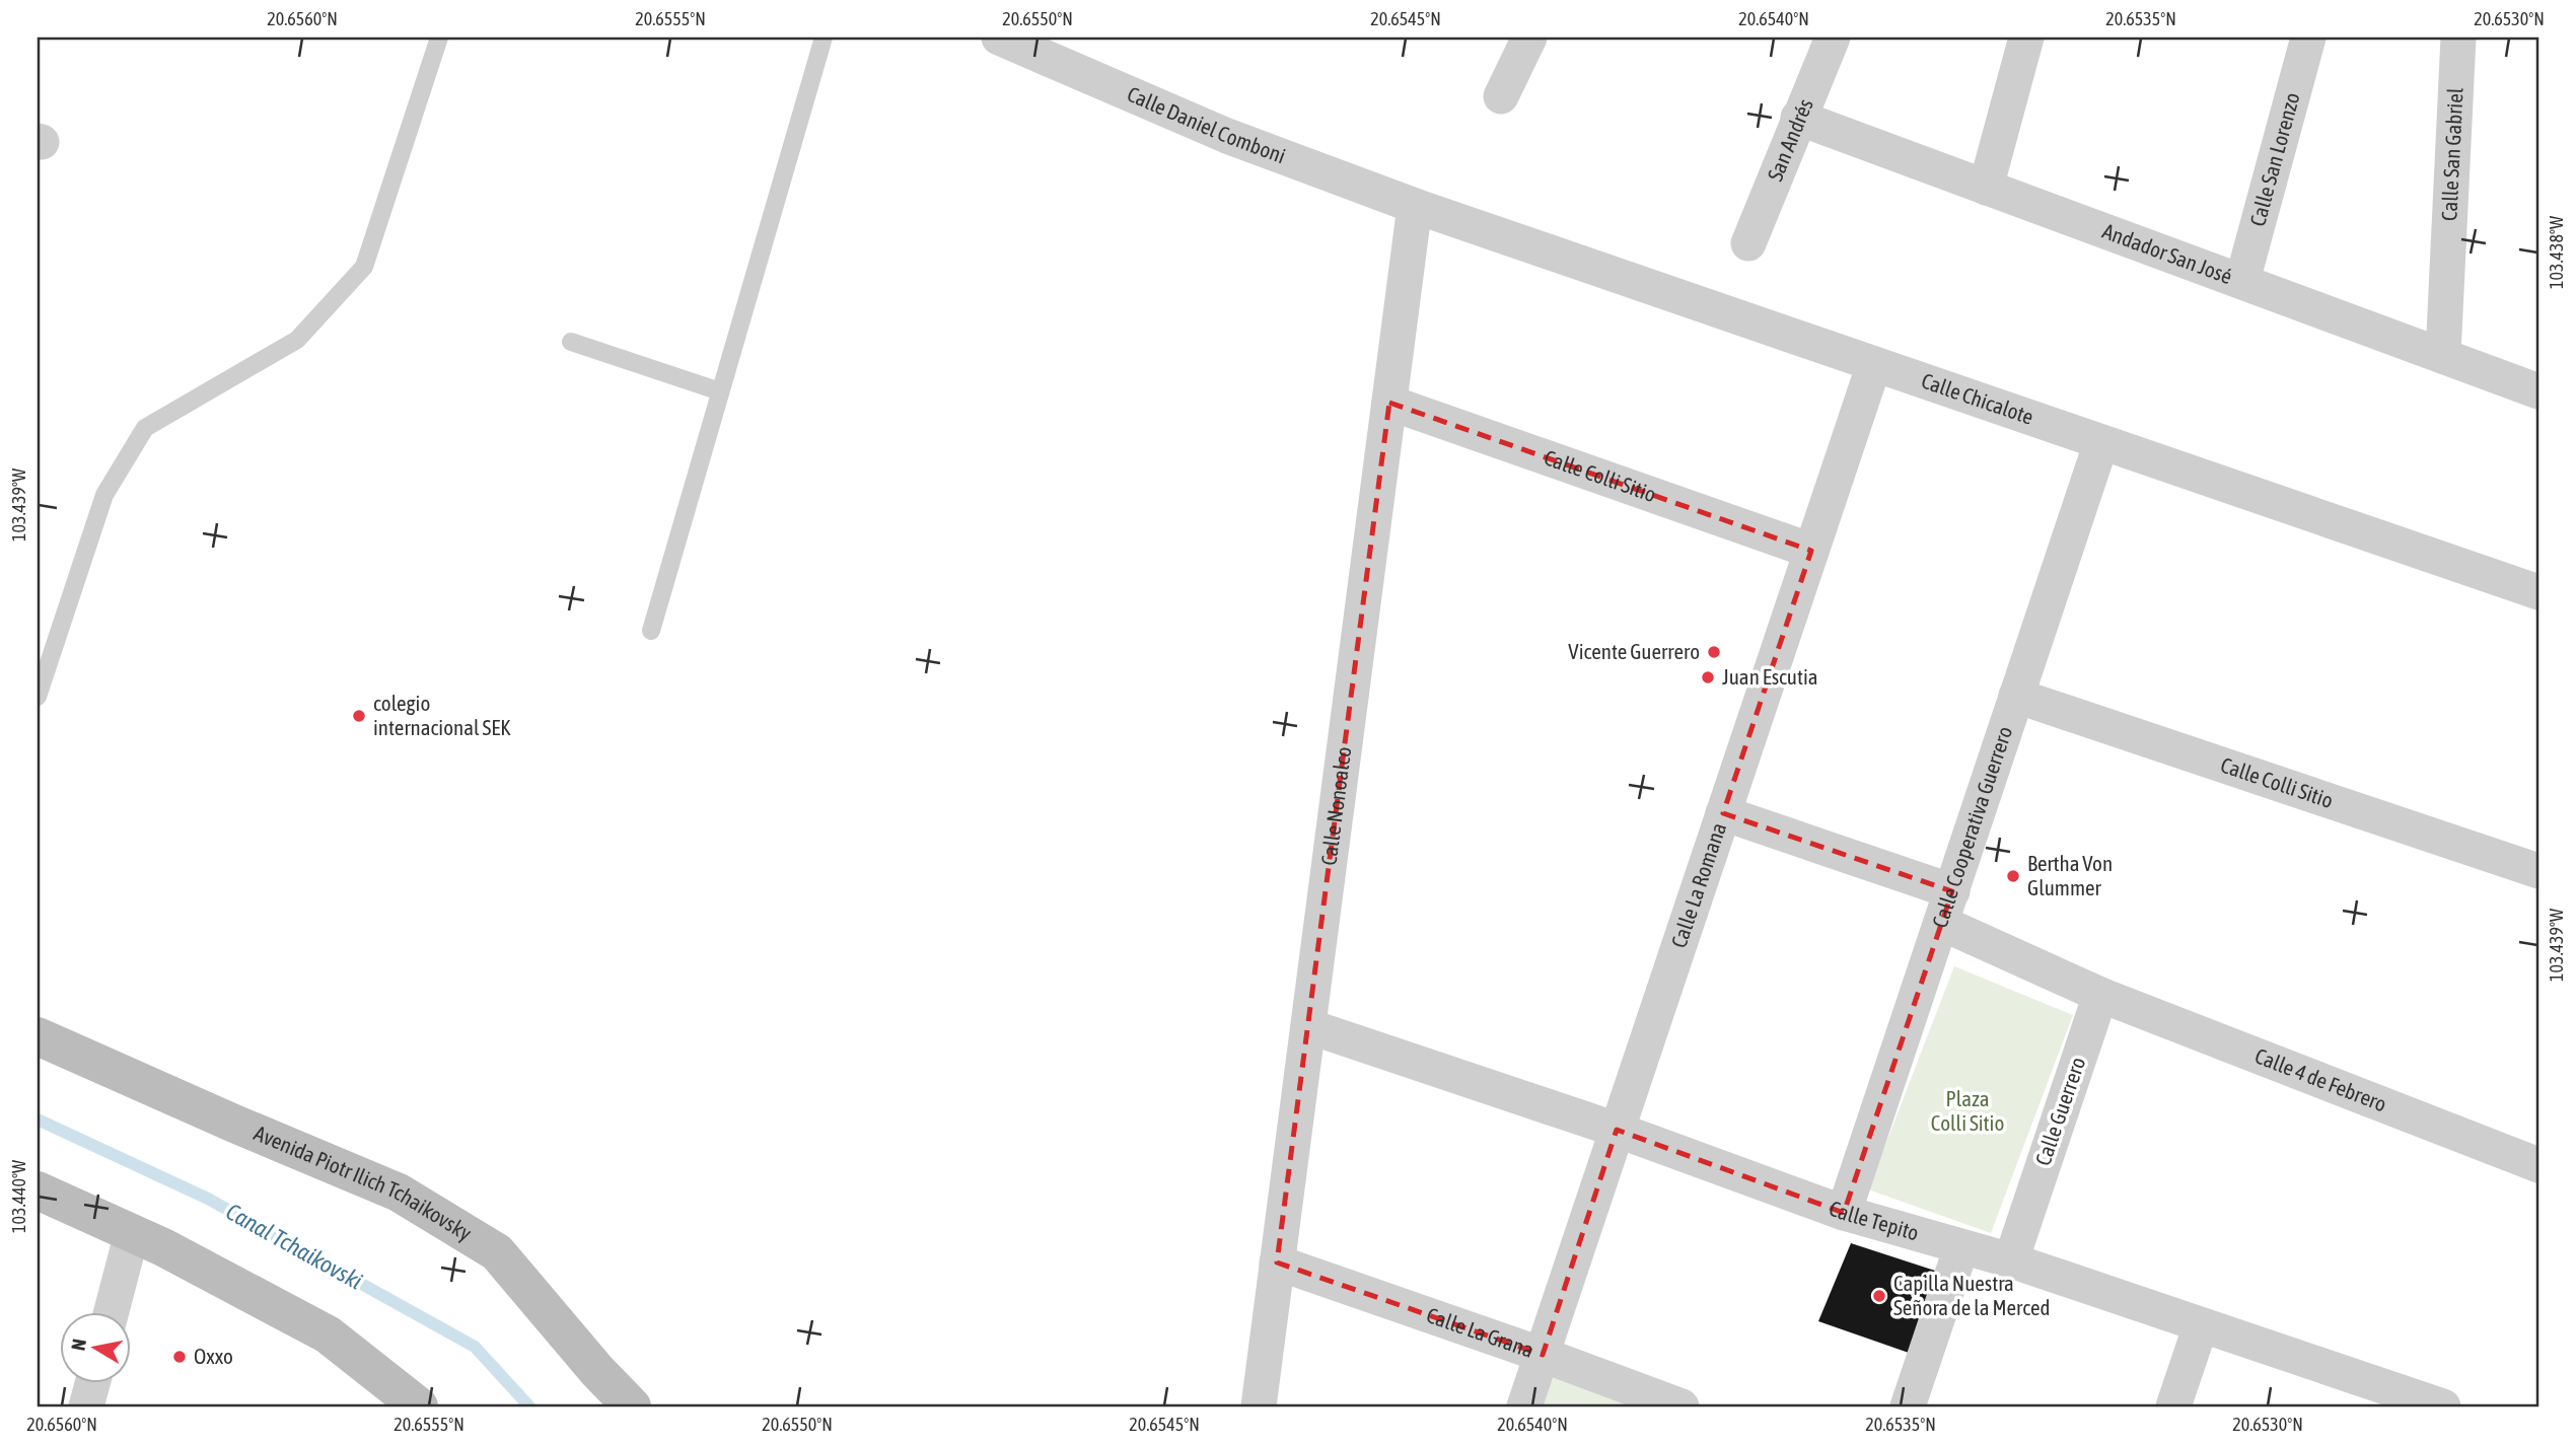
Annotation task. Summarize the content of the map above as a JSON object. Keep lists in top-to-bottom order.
{
  "streets": {
    "street": [
      "Calle Daniel Comboni",
      "San Andrés",
      "Calle San Gabriel",
      "Calle San Lorenzo",
      "Andador San José",
      "Calle Chicalote",
      "Calle Colli Sitio",
      "Calle Nonoalco",
      "Calle Cooperativa Guerrero",
      "Calle La Romana",
      "Calle 4 de Febrero",
      "Calle Guerrero",
      "Avenida Piotr Ilich Tchaikovsky",
      "Calle Tepito",
      "Calle La Grana"
    ]
  },
  "crossings": [
    ["Calle Daniel Comboni", "Calle Chicalote"],
    ["Calle Daniel Comboni", "Calle Nonoalco"],
    ["San Andrés", "Andador San José"],
    ["Calle San Gabriel", "Andador San José"],
    ["Calle San Lorenzo", "Andador San José"],
    ["Calle Chicalote", "Calle Nonoalco"],
    ["Calle Chicalote", "Calle Cooperativa Guerrero"],
    ["Calle Chicalote", "Calle La Romana"],
    ["Calle Colli Sitio", "Calle Nonoalco"],
    ["Calle Colli Sitio", "Calle Cooperativa Guerrero"],
    ["Calle Colli Sitio", "Calle La Romana"],
    ["Calle Nonoalco", "Calle Tepito"],
    ["Calle Nonoalco", "Calle La Grana"],
    ["Calle Cooperativa Guerrero", "Calle 4 de Febrero"],
    ["Calle Cooperativa Guerrero", "Calle Tepito"],
    ["Calle La Romana", "Calle 4 de Febrero"],
    ["Calle La Romana", "Calle Tepito"],
    ["Calle La Romana", "Calle La Grana"],
    ["Calle 4 de Febrero", "Calle Guerrero"],
    ["Calle Guerrero", "Calle Tepito"]
  ],
  "water": ["Canal Tchaikovski"],
  "parks": ["Plaza Colli Sitio"],
  "places": [
    "Vicente Guerrero",
    "Juan Escutia",
    "colegio internacional SEK",
    "Bertha Von Glummer",
    "Capilla Nuestra Señora de la Merced",
    "Oxxo"
  ],
  "north": "left",
  "coordinates": [
    "20.6560°N",
    "20.6555°N",
    "20.6550°N",
    "20.6545°N",
    "20.6540°N",
    "20.6535°N",
    "20.6530°N",
    "103.438°W",
    "103.439°W",
    "103.440°W"
  ]
}
